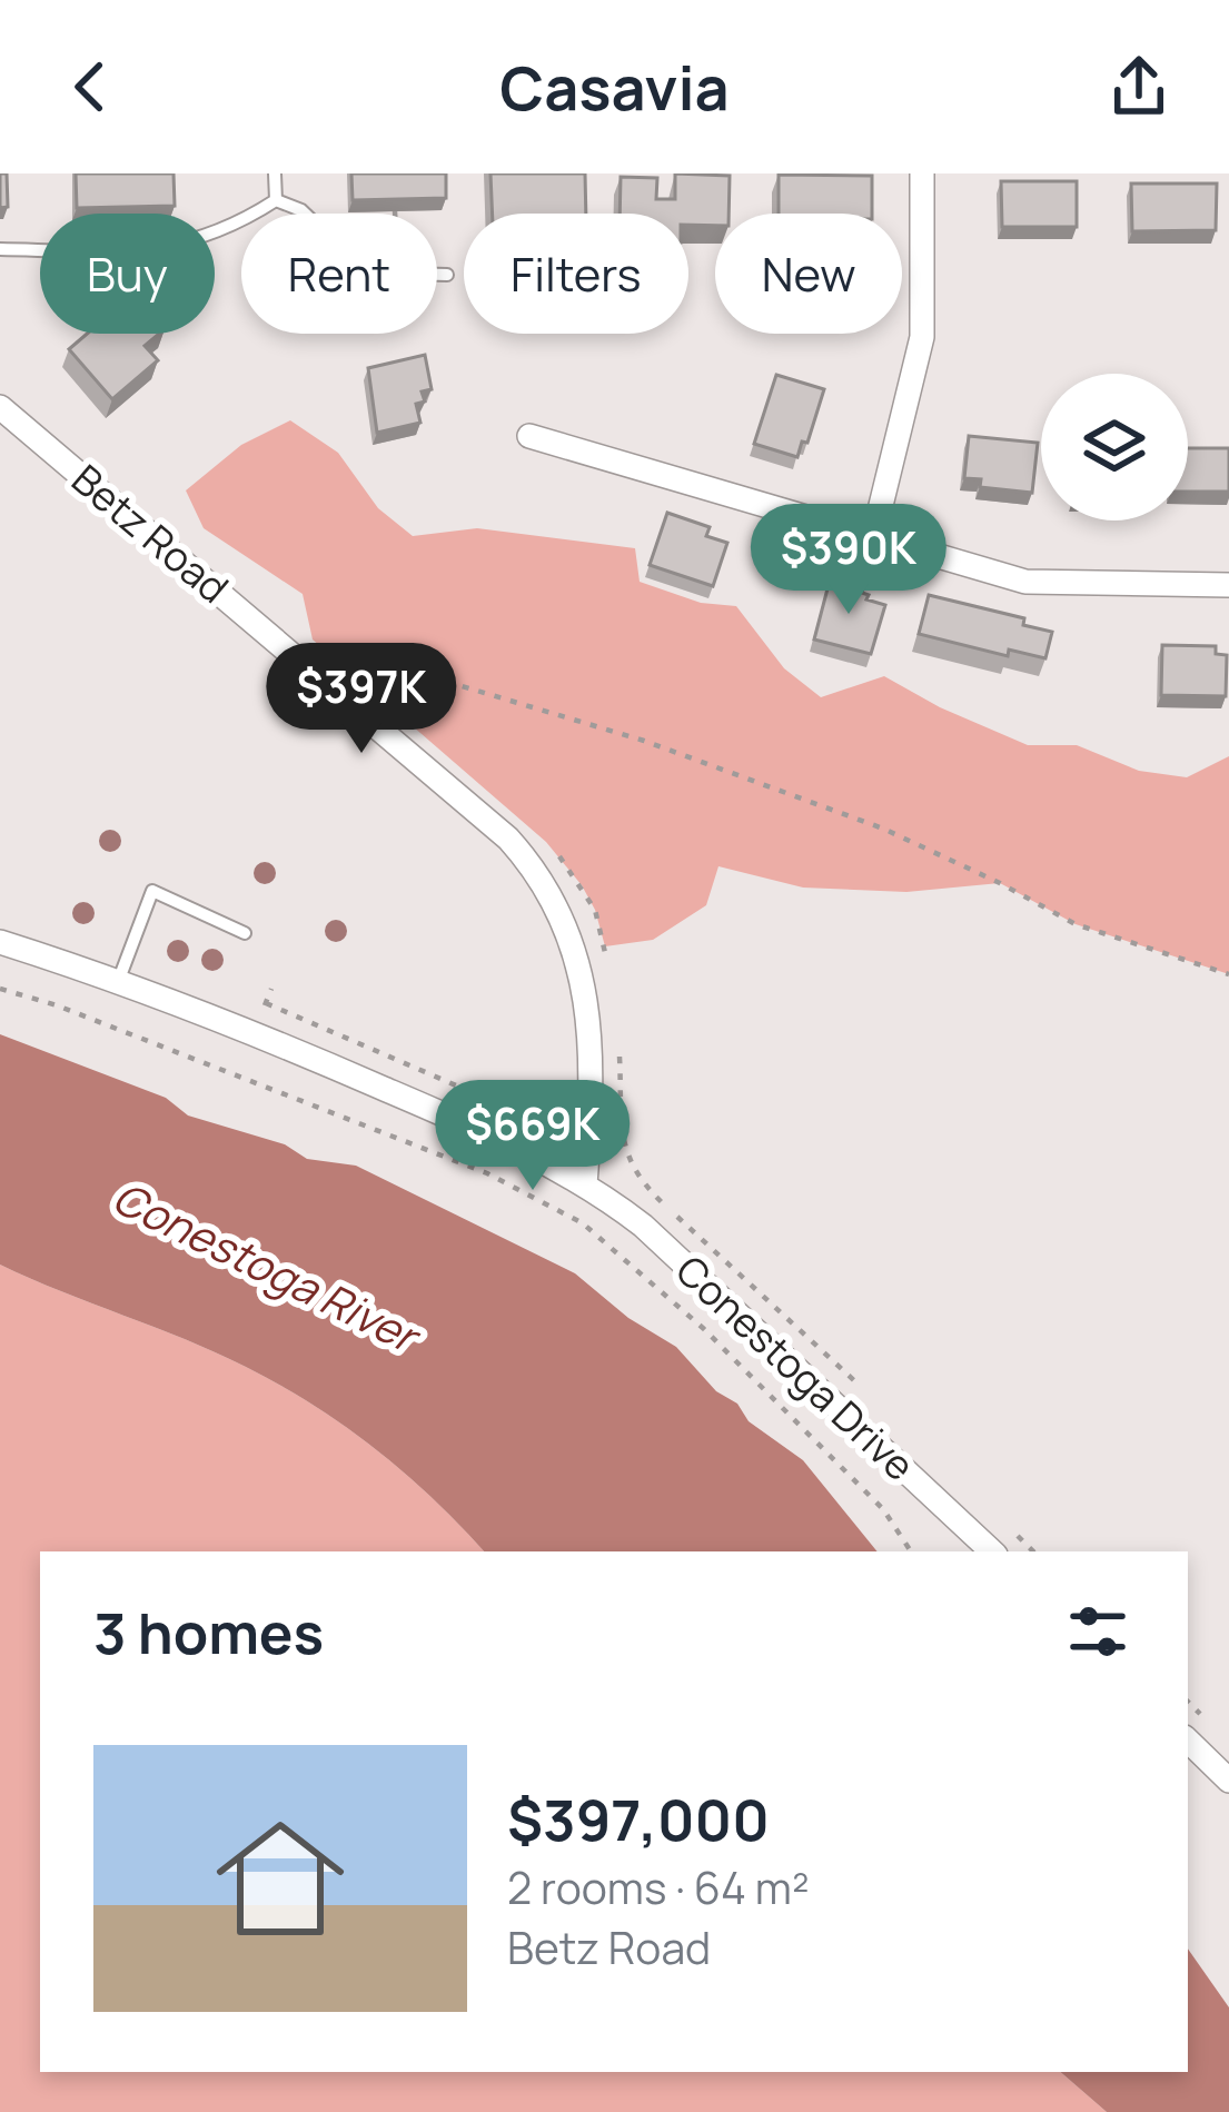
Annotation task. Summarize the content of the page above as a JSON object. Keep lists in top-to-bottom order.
{
  "streets": {
    "street": ["Betz Road", "Conestoga Drive"]
  },
  "crossings": [
    ["Betz Road", "Conestoga Drive"]
  ],
  "water": ["Conestoga River"],
  "page": {
    "header": "Casavia",
    "chip": [
      "Buy",
      "Rent",
      "Filters",
      "New"
    ],
    "price": ["$390K", "$397K", "$669K"],
    "heading": "3 homes",
    "list": [
      {
        "name": "$397,000",
        "note": "2 rooms · 64 m² · Betz Road"
      }
    ]
  }
}
